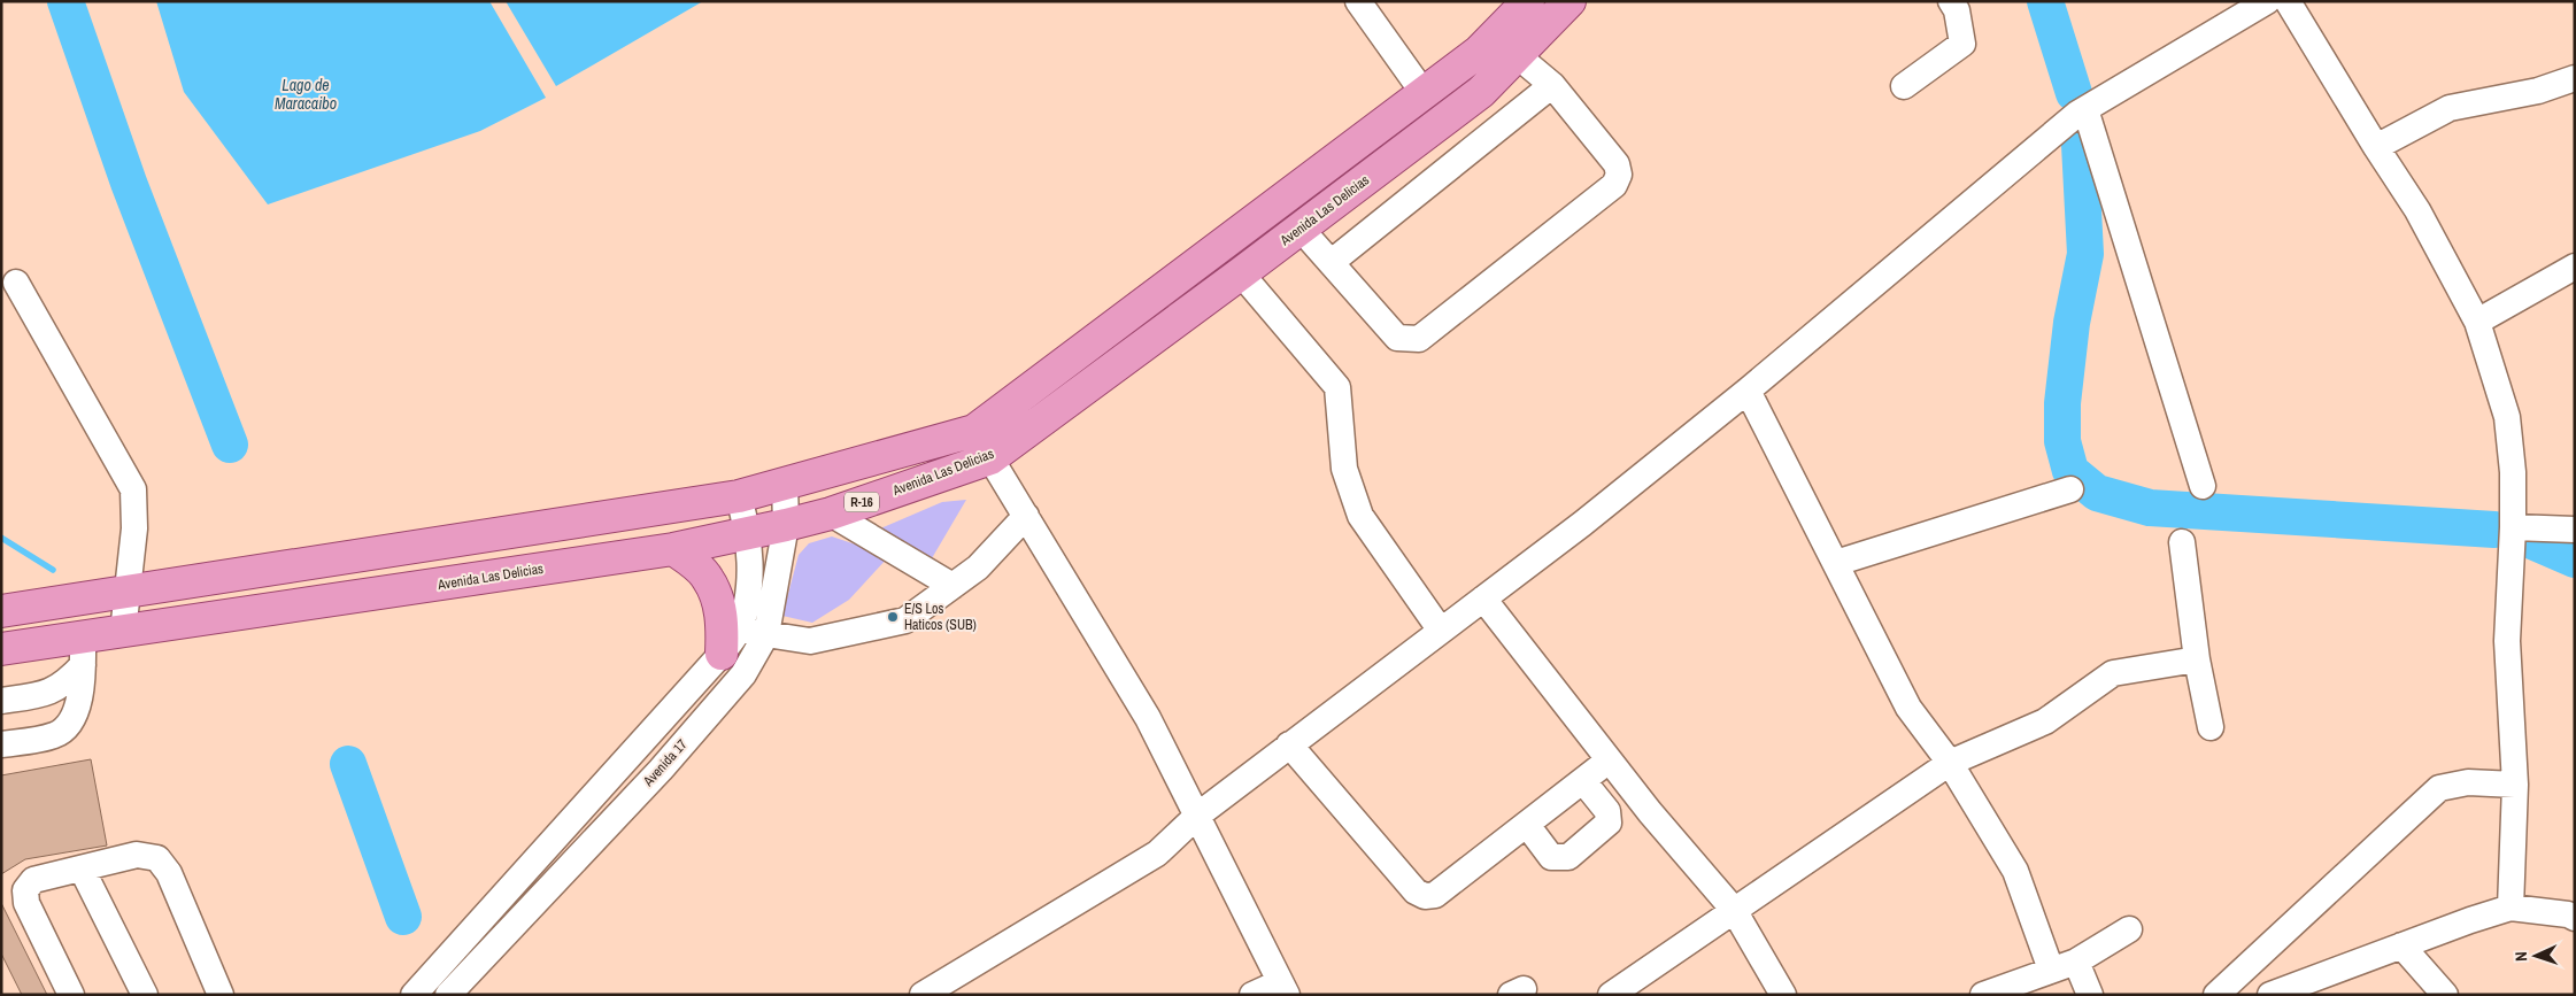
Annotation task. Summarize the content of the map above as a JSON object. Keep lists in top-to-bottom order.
{
  "streets": {
    "main road": ["Avenida Las Delicias", "R-16"],
    "street": ["Avenida 17"]
  },
  "crossings": [
    ["Avenida Las Delicias", "Avenida 17"]
  ],
  "water": ["Lago de Maracaibo"],
  "places": ["E/S Los Haticos (SUB)"],
  "north": "left"
}
